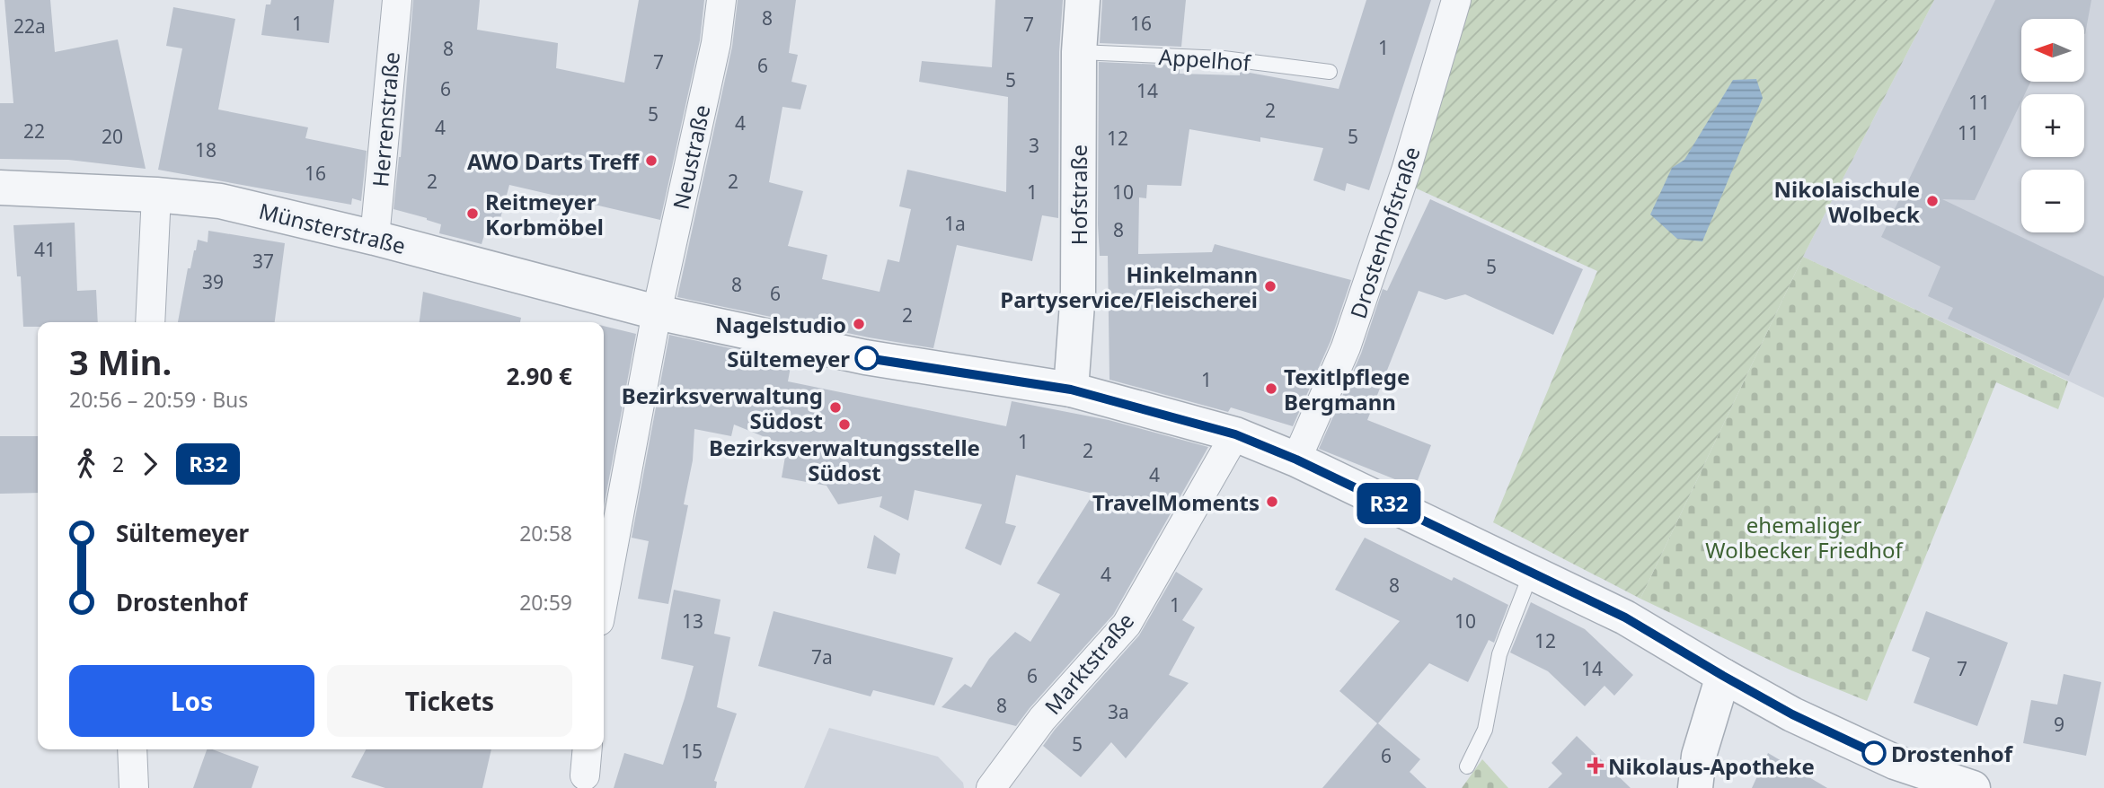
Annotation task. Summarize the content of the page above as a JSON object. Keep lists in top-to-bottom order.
{
  "streets": {
    "street": [
      "Herrenstraße",
      "Neustraße",
      "Hofstraße",
      "Münsterstraße",
      "Drostenhofstraße",
      "Marktstraße"
    ],
    "lane": ["Appelhof"]
  },
  "crossings": [
    ["Appelhof", "Hofstraße"],
    ["Herrenstraße", "Münsterstraße"],
    ["Neustraße", "Münsterstraße"],
    ["Hofstraße", "Münsterstraße"],
    ["Münsterstraße", "Drostenhofstraße"],
    ["Münsterstraße", "Marktstraße"]
  ],
  "parks": ["ehemaliger Wolbecker Friedhof"],
  "places": {
    "other": [
      "AWO Darts Treff",
      "Nikolaischule Wolbeck",
      "Reitmeyer Korbmöbel",
      "Hinkelmann Partyservice/Fleischerei",
      "Nagelstudio",
      "Sültemeyer",
      "Texitlpflege Bergmann",
      "Bezirksverwaltung Südost",
      "Bezirksverwaltungsstelle Südost",
      "TravelMoments",
      "Drostenhof"
    ],
    "health": ["Nikolaus-Apotheke"]
  },
  "lines": ["bus line R32"],
  "house_numbers": [
    "8",
    "1",
    "16",
    "7",
    "22a",
    "1",
    "8",
    "7",
    "6",
    "5",
    "6",
    "14",
    "11",
    "2",
    "5",
    "4",
    "4",
    "22",
    "11",
    "20",
    "5",
    "12",
    "3",
    "18",
    "16",
    "2",
    "2",
    "1",
    "10",
    "1a",
    "8",
    "41",
    "37",
    "5",
    "39",
    "8",
    "6",
    "2",
    "1",
    "1",
    "2",
    "4",
    "4",
    "8",
    "1",
    "13",
    "10",
    "12",
    "7a",
    "14",
    "7",
    "6",
    "8",
    "3a",
    "9",
    "5",
    "15",
    "6"
  ],
  "north": "left",
  "page": {
    "on_map": "R32",
    "map_buttons": ["+", "−"],
    "heading": ["3 Min.", "20:56 – 20:59 · Bus", "2.90 €"],
    "legs": ["2", "R32"],
    "list": [
      {
        "name": "Sültemeyer",
        "value": "20:58"
      },
      {
        "name": "Drostenhof",
        "value": "20:59"
      }
    ],
    "buttons": ["Los", "Tickets"]
  }
}
